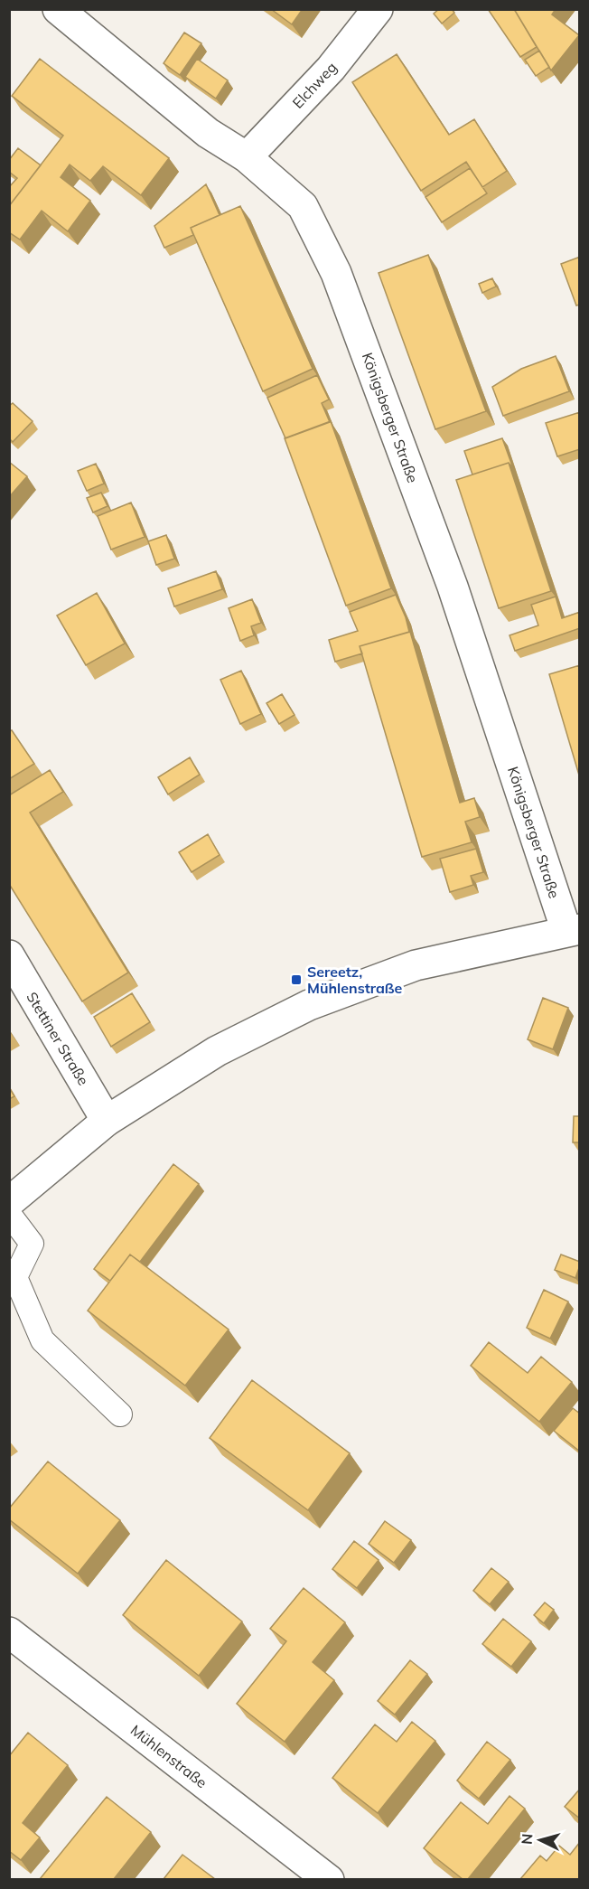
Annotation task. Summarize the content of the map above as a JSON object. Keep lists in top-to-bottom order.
{
  "streets": {
    "street": [
      "Elchweg",
      "Königsberger Straße",
      "Stettiner Straße",
      "Mühlenstraße"
    ]
  },
  "crossings": [
    ["Elchweg", "Königsberger Straße"]
  ],
  "places": {
    "transit": ["Sereetz, Mühlenstraße"]
  },
  "north": "left"
}
